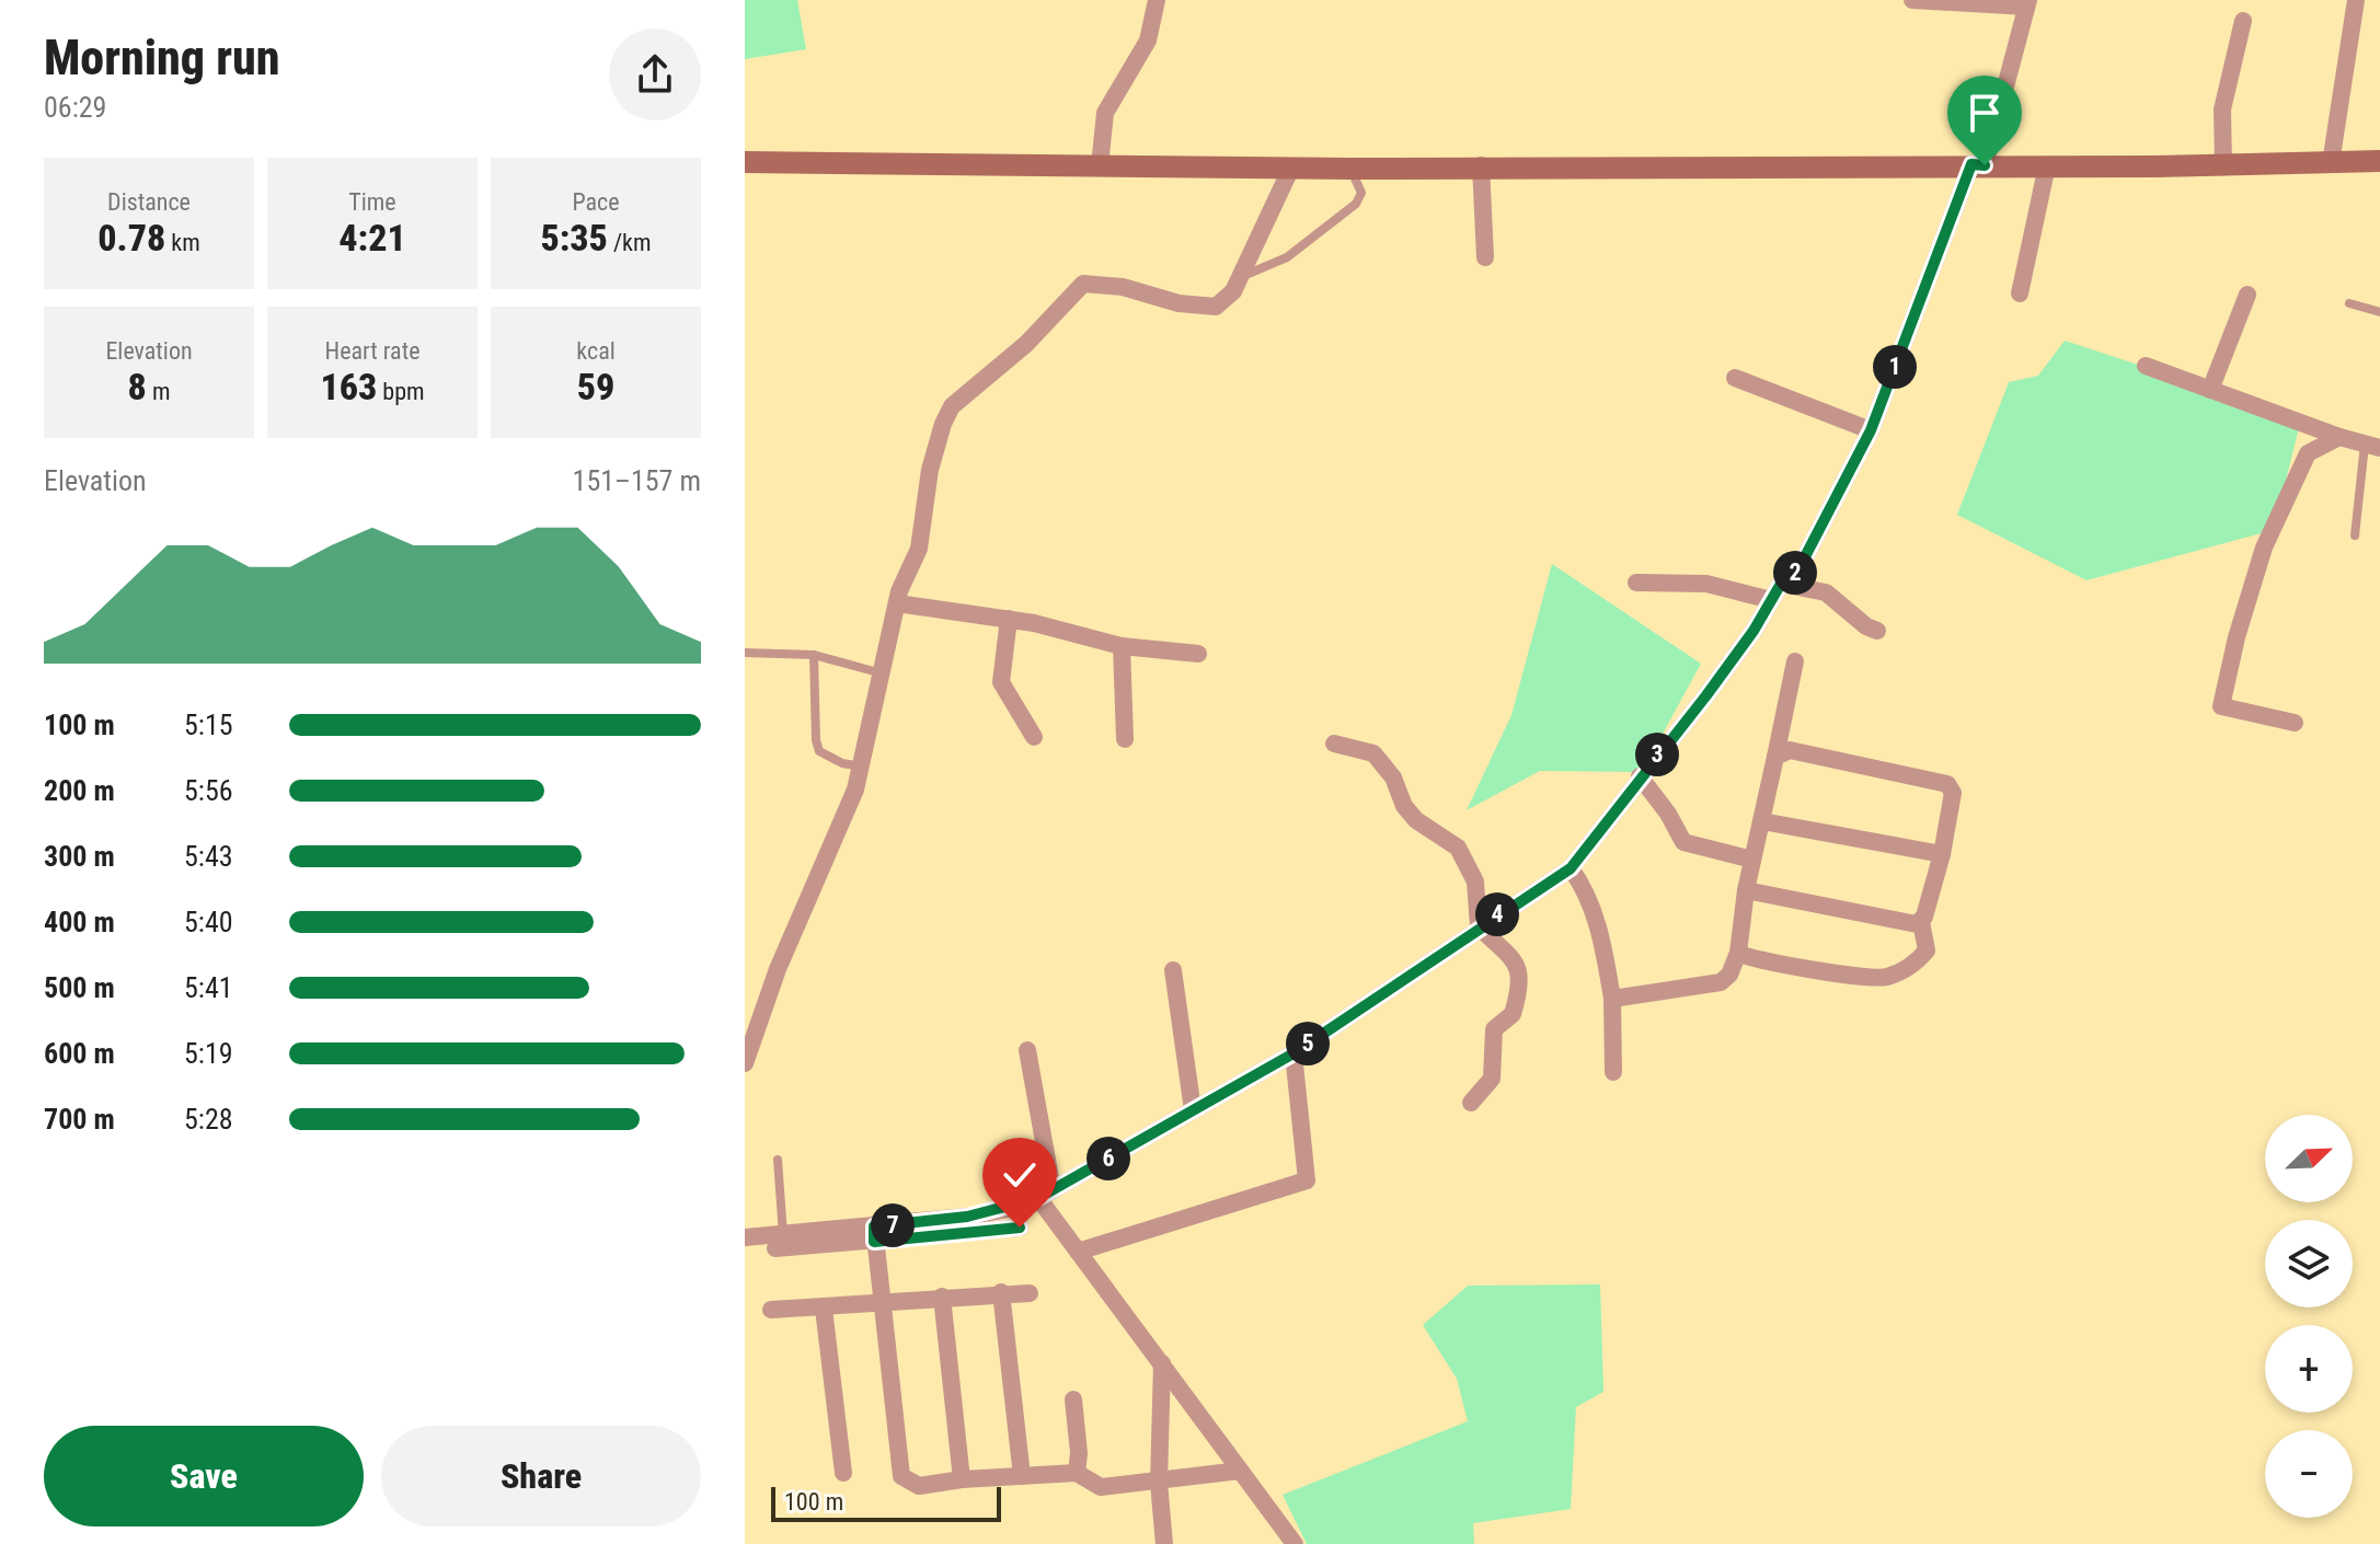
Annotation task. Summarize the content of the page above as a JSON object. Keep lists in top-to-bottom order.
{
  "scale_bar": "100 m",
  "north": "top right",
  "page": {
    "heading": ["Morning run", "06:29"],
    "stats": [
      ["Distance", "0.78 km"],
      ["Time", "4:21"],
      ["Pace", "5:35 /km"],
      ["Elevation", "8 m"],
      ["Heart rate", "163 bpm"],
      ["kcal", "59"]
    ],
    "pins": [
      "1",
      "2",
      "3",
      "4",
      "5",
      "6",
      "7"
    ],
    "chart": ["Elevation", "151–157 m"],
    "list": [
      {
        "name": "100 m",
        "note": "5:15"
      },
      {
        "name": "200 m",
        "note": "5:56"
      },
      {
        "name": "300 m",
        "note": "5:43"
      },
      {
        "name": "400 m",
        "note": "5:40"
      },
      {
        "name": "500 m",
        "note": "5:41"
      },
      {
        "name": "600 m",
        "note": "5:19"
      },
      {
        "name": "700 m",
        "note": "5:28"
      }
    ],
    "map_buttons": ["+", "−"],
    "buttons": ["Save", "Share"],
    "scale": "100 m"
  }
}
